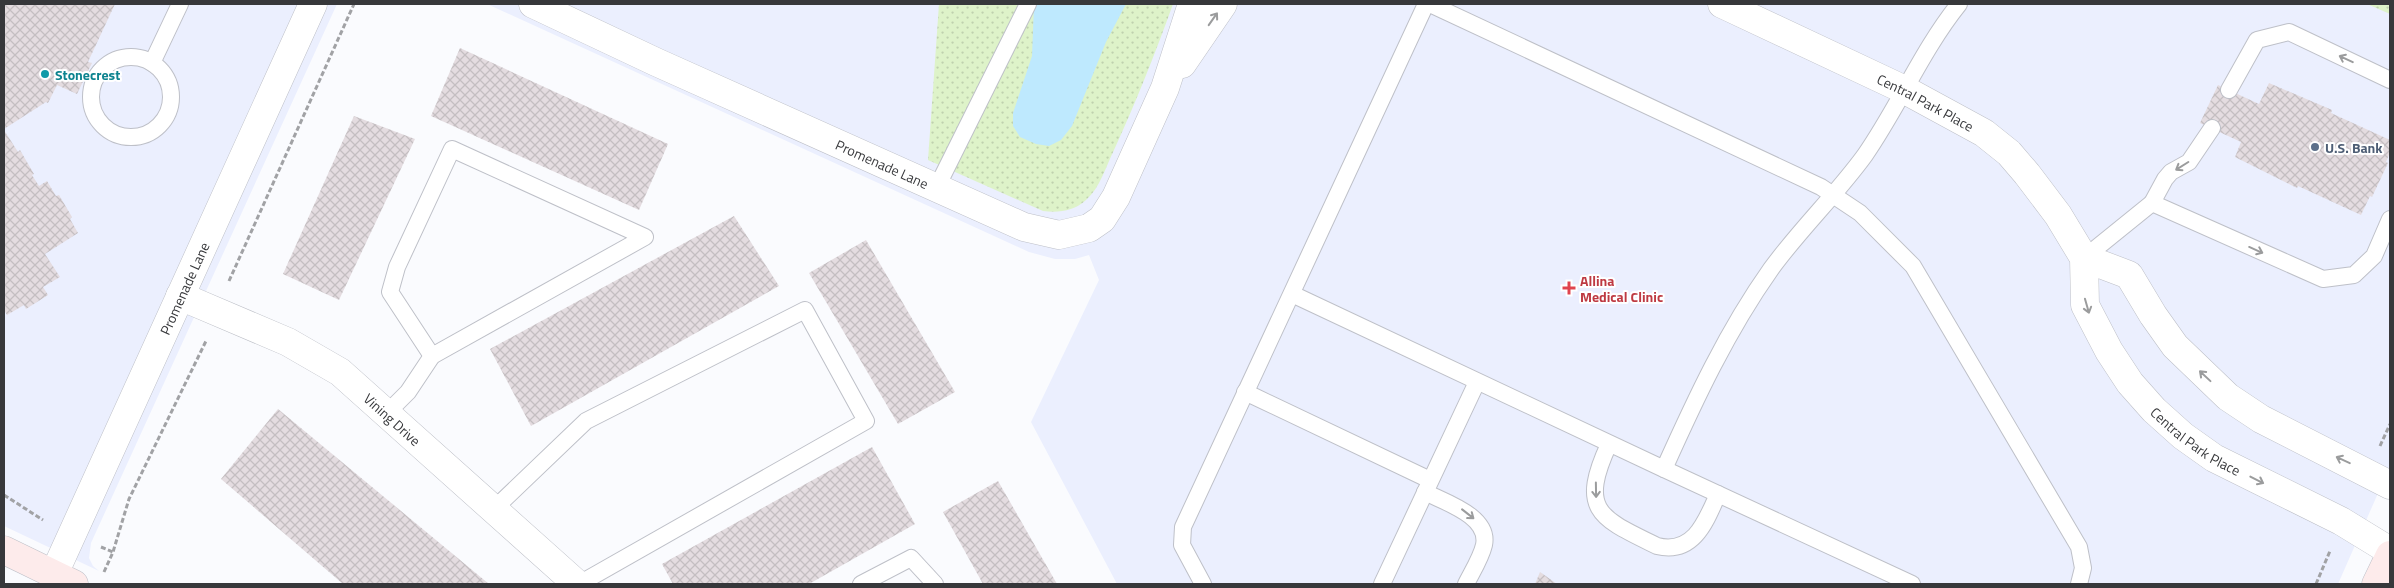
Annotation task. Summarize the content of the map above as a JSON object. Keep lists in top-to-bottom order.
{
  "streets": {
    "street": ["Central Park Place", "Promenade Lane", "Vining Drive"]
  },
  "crossings": [
    ["Promenade Lane", "Vining Drive"]
  ],
  "places": {
    "other": ["Stonecrest", "U.S. Bank"],
    "health": ["Allina Medical Clinic"]
  }
}
